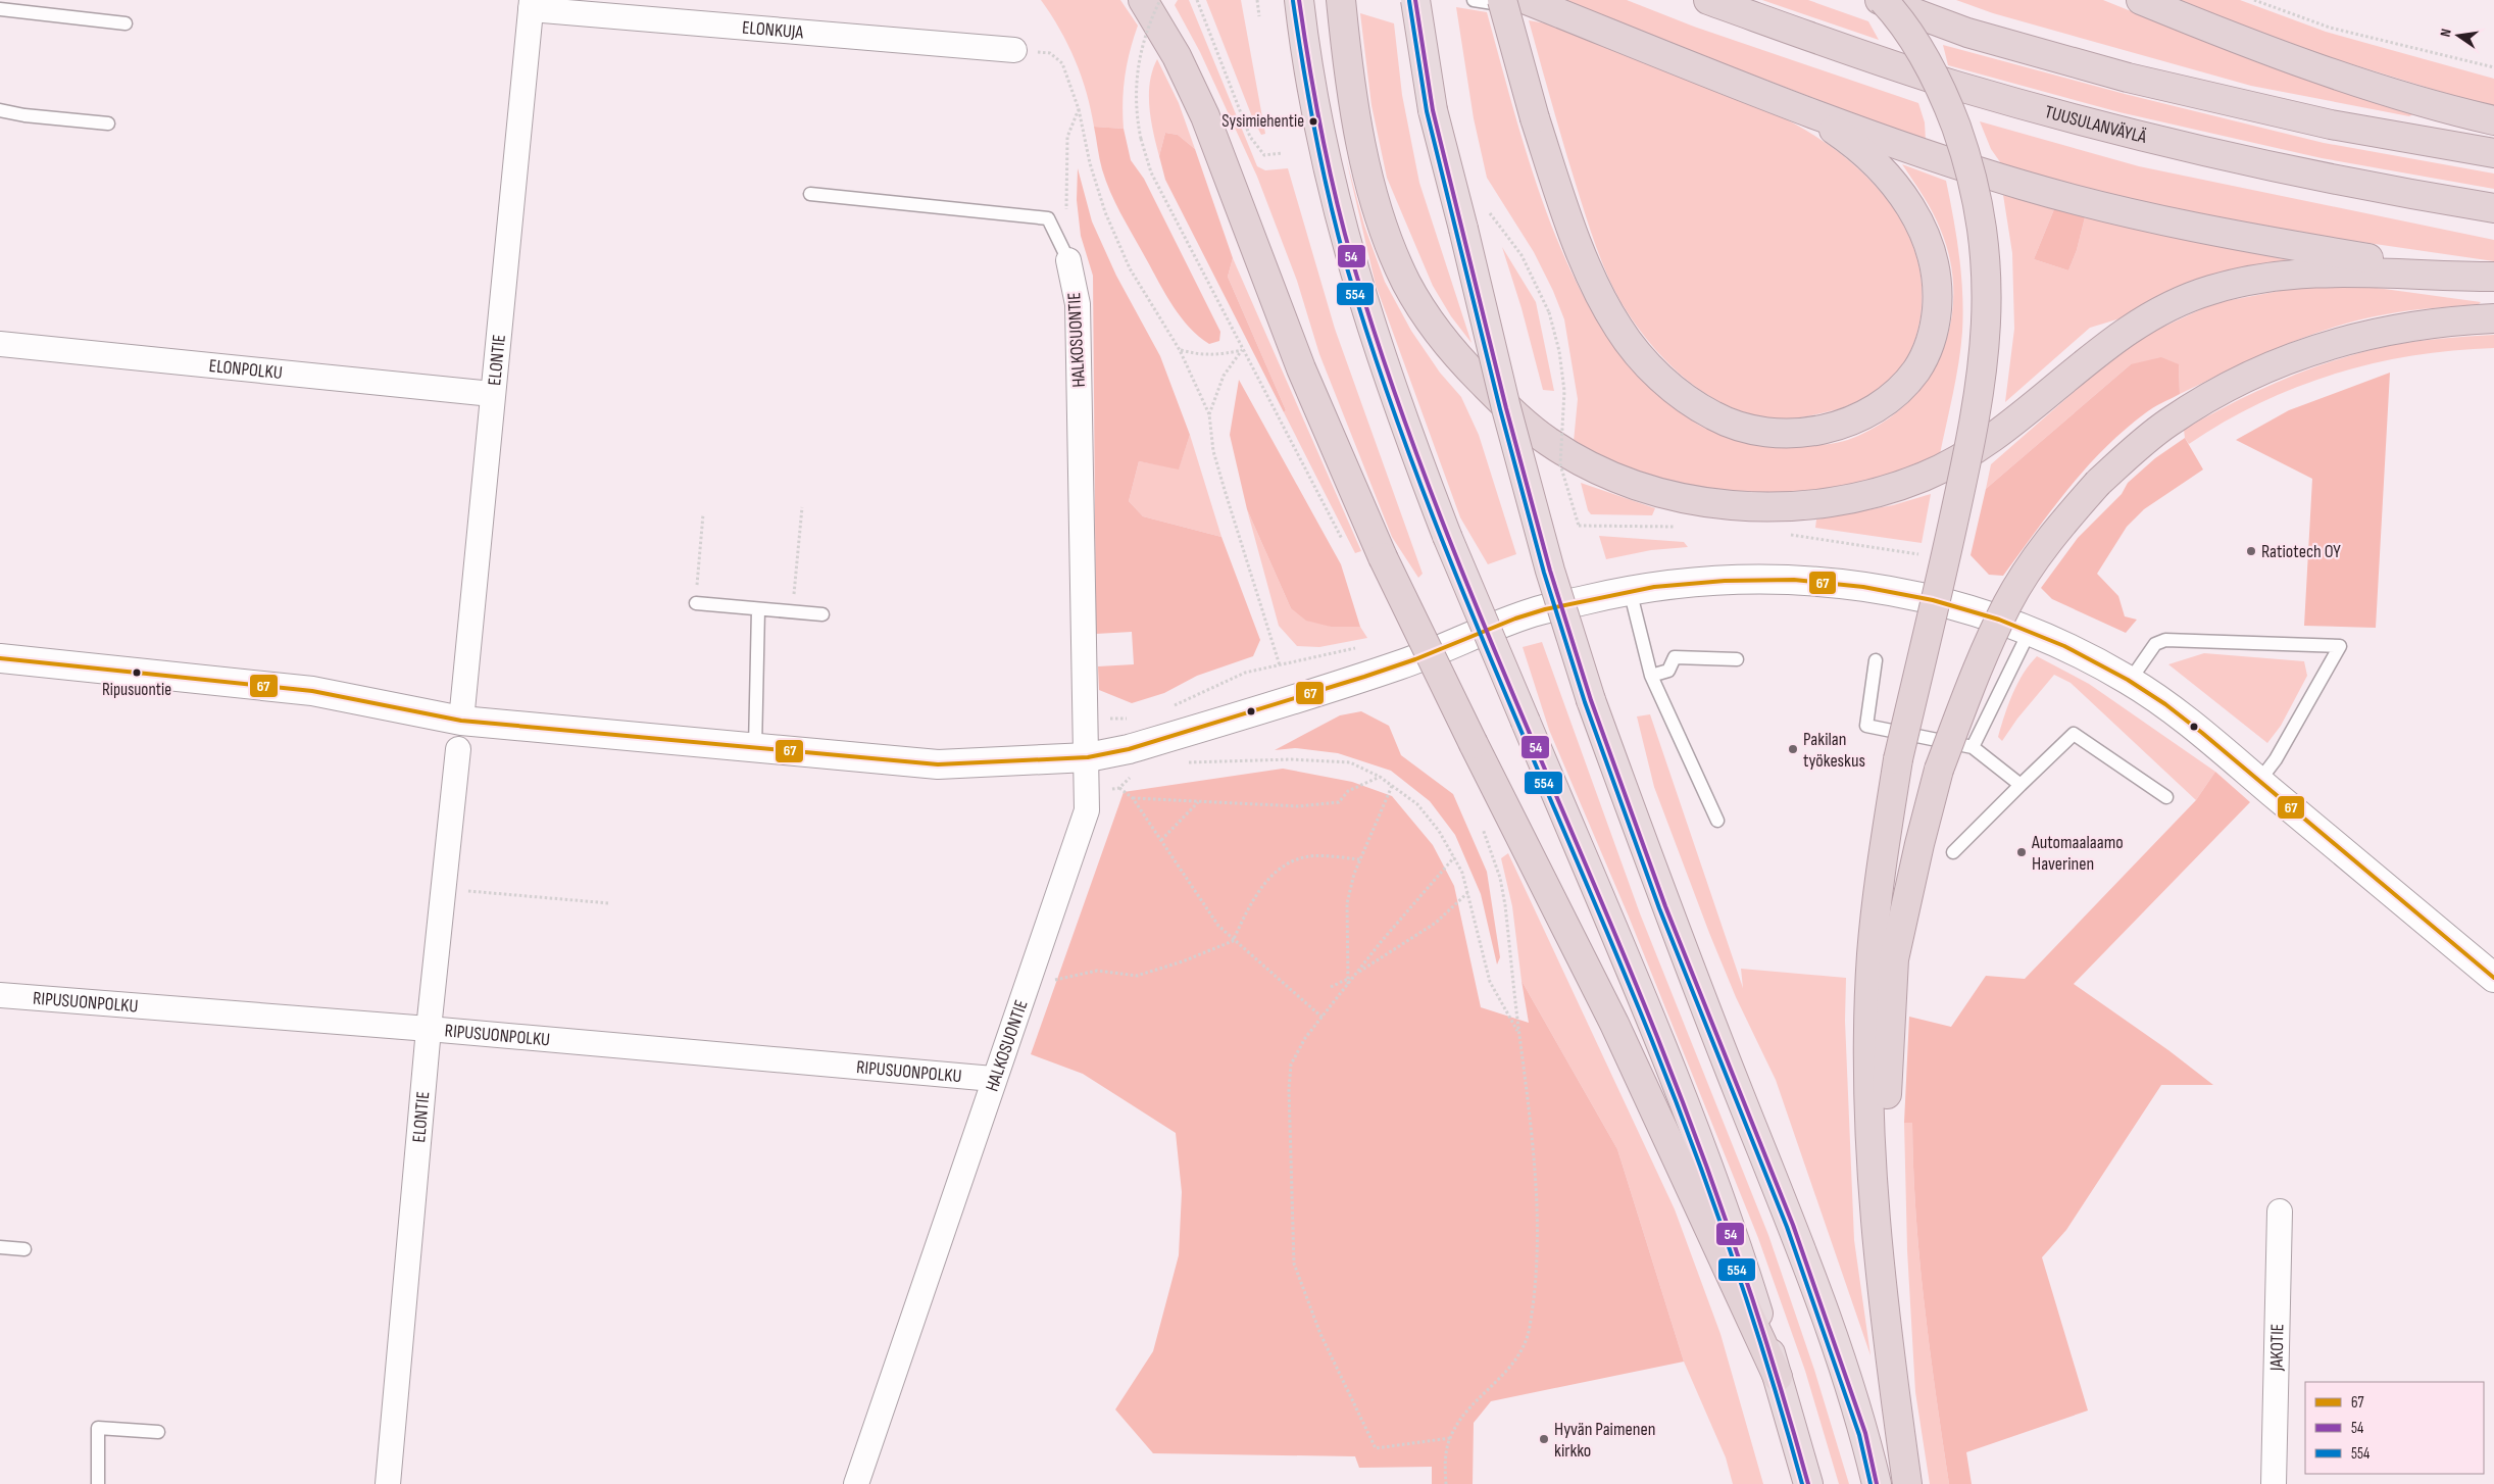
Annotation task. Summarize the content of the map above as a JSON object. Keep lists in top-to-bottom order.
{
  "streets": {
    "highway": ["TUUSULANVÄYLÄ"],
    "street": [
      "ELONKUJA",
      "HALKOSUONTIE",
      "ELONTIE",
      "ELONPOLKU",
      "RIPUSUONPOLKU",
      "JAKOTIE"
    ]
  },
  "crossings": [
    ["ELONKUJA", "ELONTIE"],
    ["HALKOSUONTIE", "RIPUSUONPOLKU"],
    ["ELONTIE", "ELONPOLKU"],
    ["ELONTIE", "RIPUSUONPOLKU"]
  ],
  "places": [
    "Sysimiehentie",
    "Ratiotech OY",
    "Ripusuontie",
    "Pakilan työkeskus",
    "Automaalaamo Haverinen",
    "Hyvän Paimenen kirkko"
  ],
  "lines": ["transit line 54", "transit line 554", "transit line 67"],
  "legend": ["67", "54", "554"],
  "north": "left"
}
